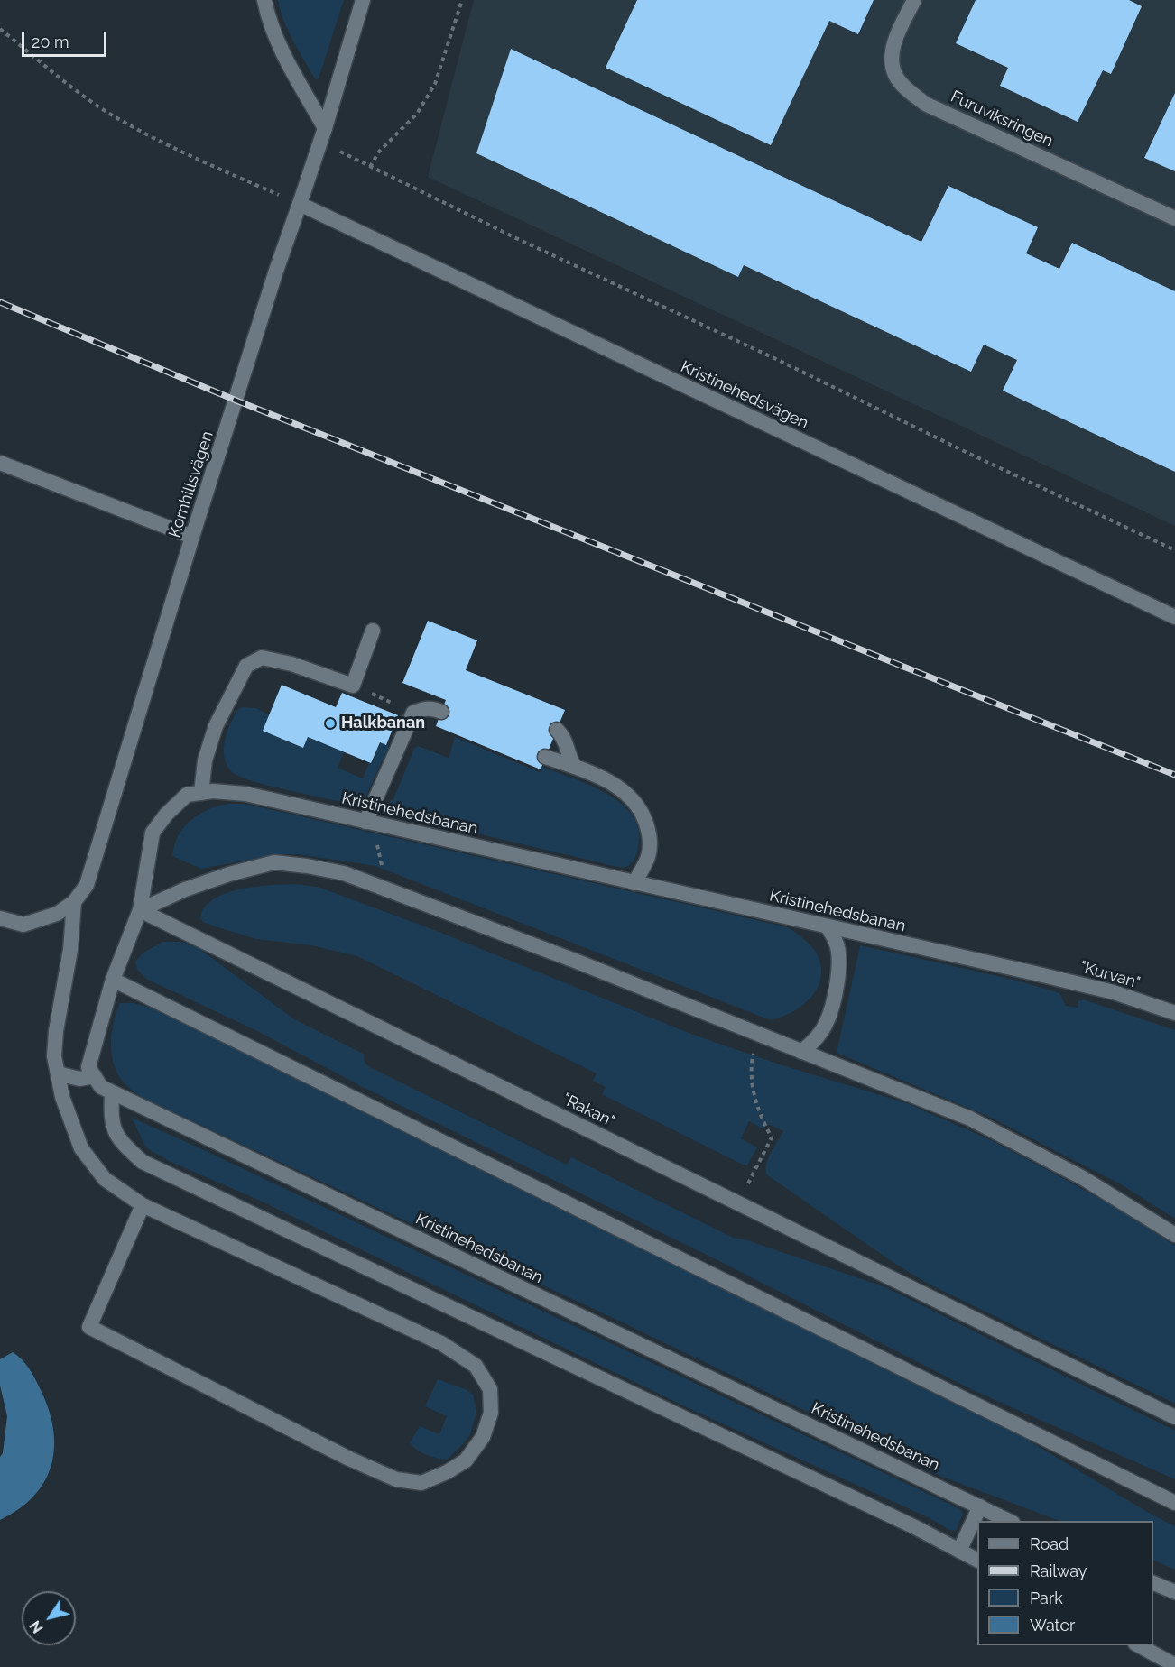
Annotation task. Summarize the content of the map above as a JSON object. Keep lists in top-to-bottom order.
{
  "streets": {
    "street": [
      "Furuviksringen",
      "Kristinehedsvägen",
      "Kornhillsvägen",
      "Kristinehedsbanan",
      "\"Kurvan\"",
      "\"Rakan\""
    ]
  },
  "crossings": [
    ["Kristinehedsvägen", "Kornhillsvägen"],
    ["Kristinehedsbanan", "\"Kurvan\""],
    ["Kristinehedsbanan", "\"Rakan\""]
  ],
  "places": ["Halkbanan"],
  "legend": [
    "Road",
    "Railway",
    "Park",
    "Water"
  ],
  "scale_bar": "20 m",
  "north": "bottom left"
}
